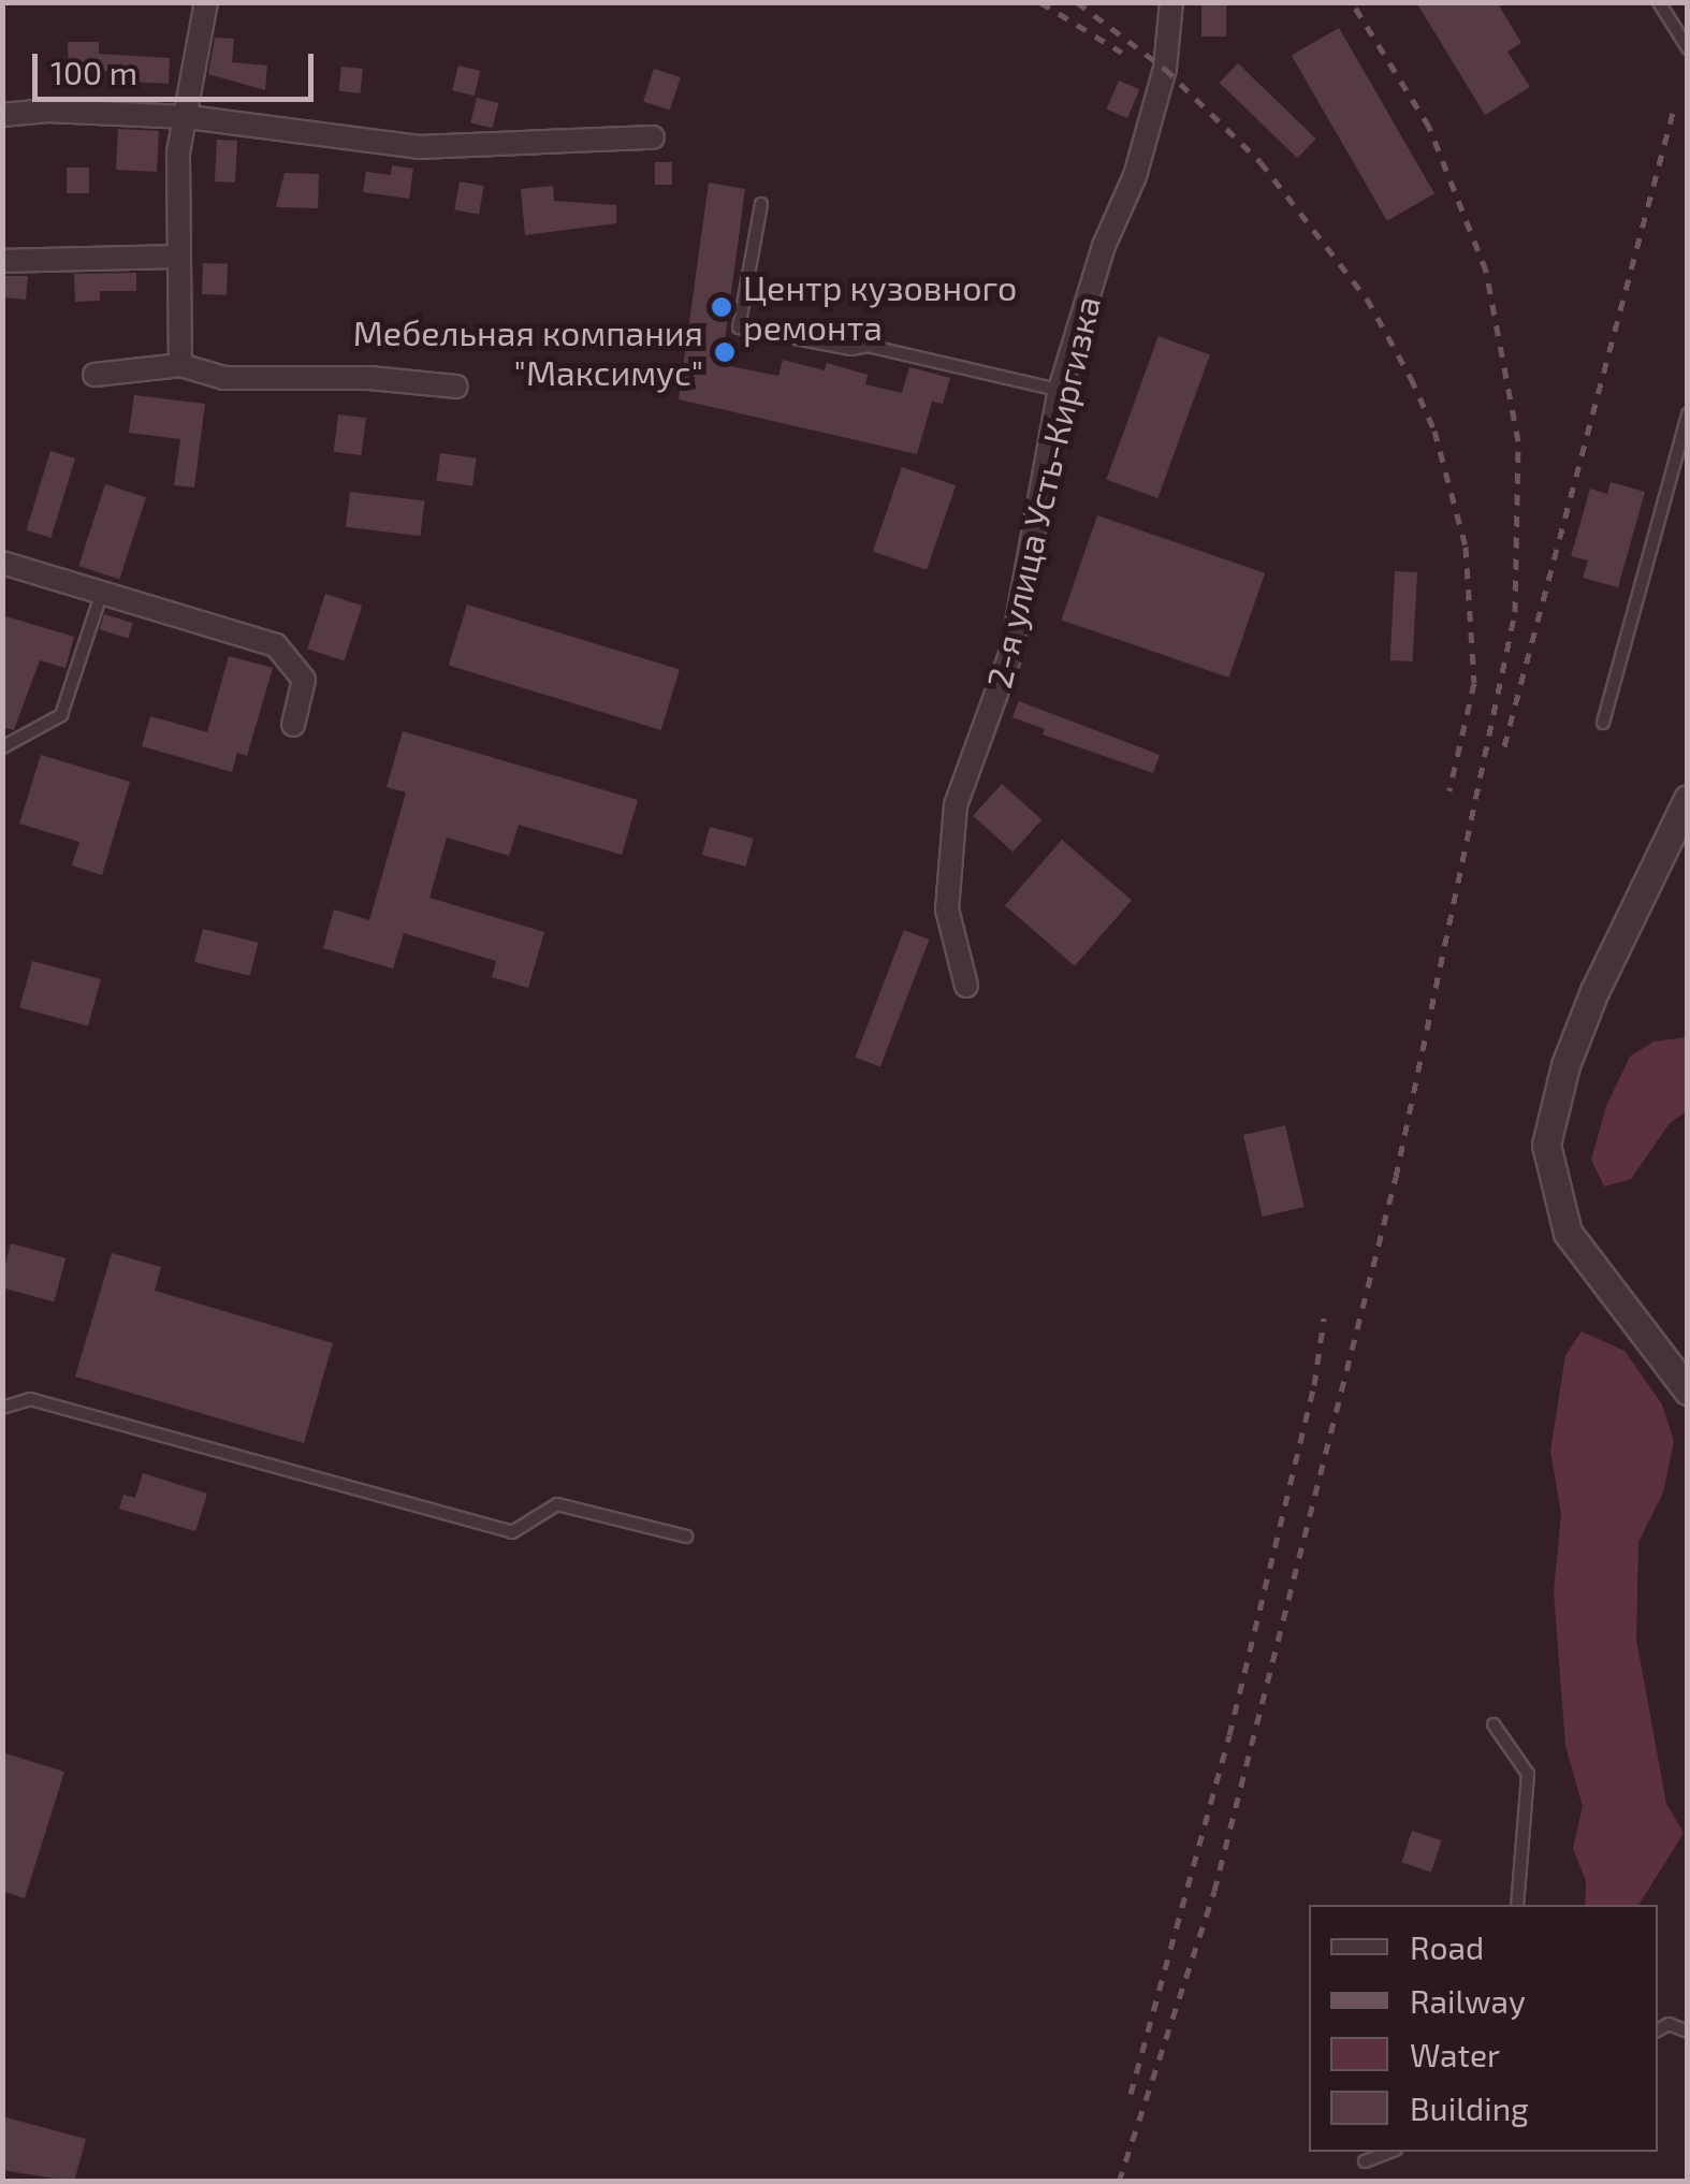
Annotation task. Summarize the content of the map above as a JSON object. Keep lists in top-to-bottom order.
{
  "streets": {
    "street": ["2-я улица Усть-Киргизка"]
  },
  "places": ["Центр кузовного ремонта", "Мебельная компания \"Максимус\""],
  "legend": [
    "Road",
    "Railway",
    "Water",
    "Building"
  ],
  "scale_bar": "100 m"
}
